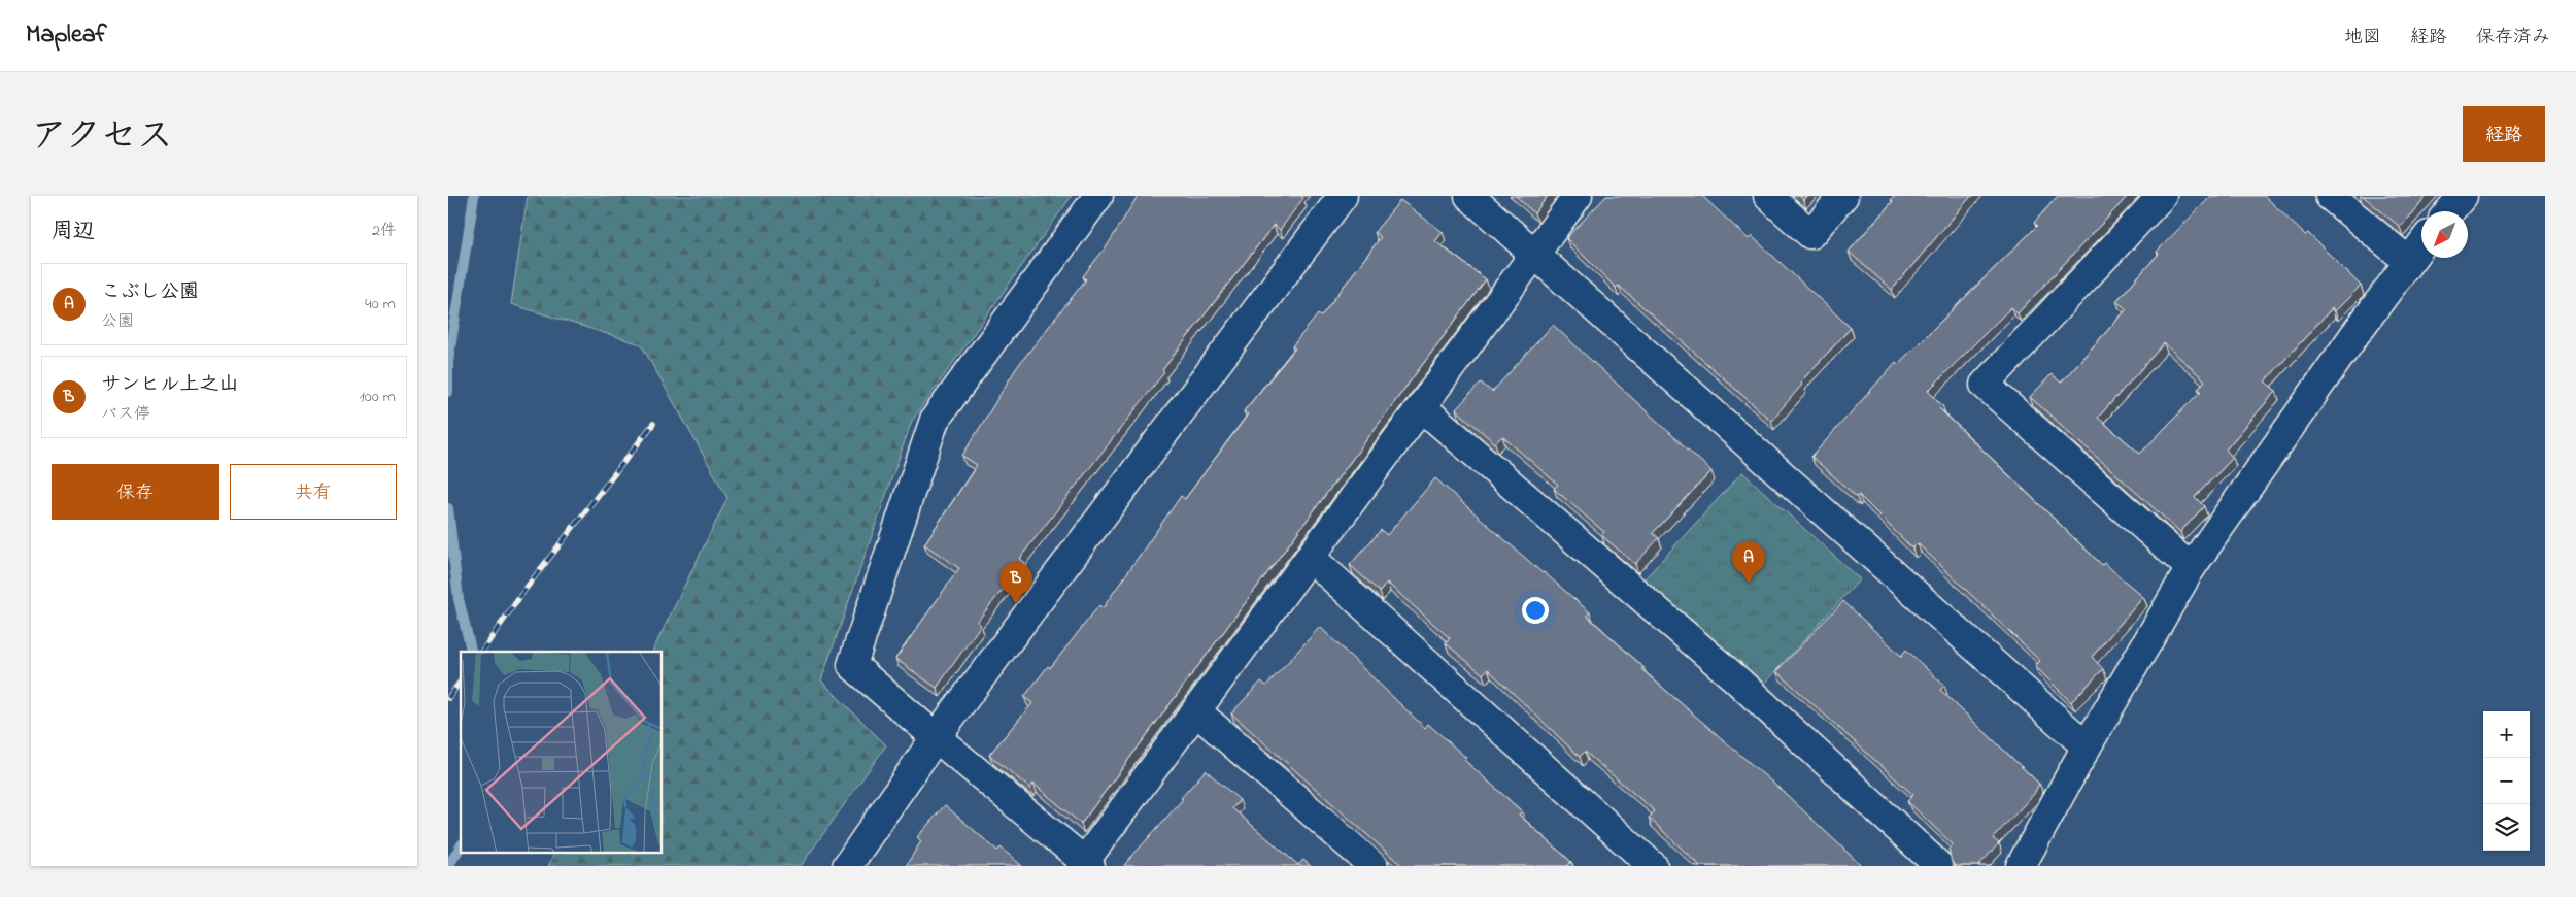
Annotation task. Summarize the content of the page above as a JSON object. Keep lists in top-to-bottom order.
{
  "north": "bottom left",
  "page": {
    "header": "Mapleaf",
    "nav": ["地図", "経路", "保存済み"],
    "title": "アクセス",
    "buttons": [
      "経路",
      ["保存", "共有"]
    ],
    "heading": ["周辺", "2件"],
    "list": [
      {
        "mark": "A",
        "name": "こぶし公園",
        "note": "公園",
        "value": "40 m"
      },
      {
        "mark": "B",
        "name": "サンヒル上之山",
        "note": "バス停",
        "value": "100 m"
      }
    ],
    "pins": ["A", "B"],
    "map_buttons": ["+", "−"]
  }
}
